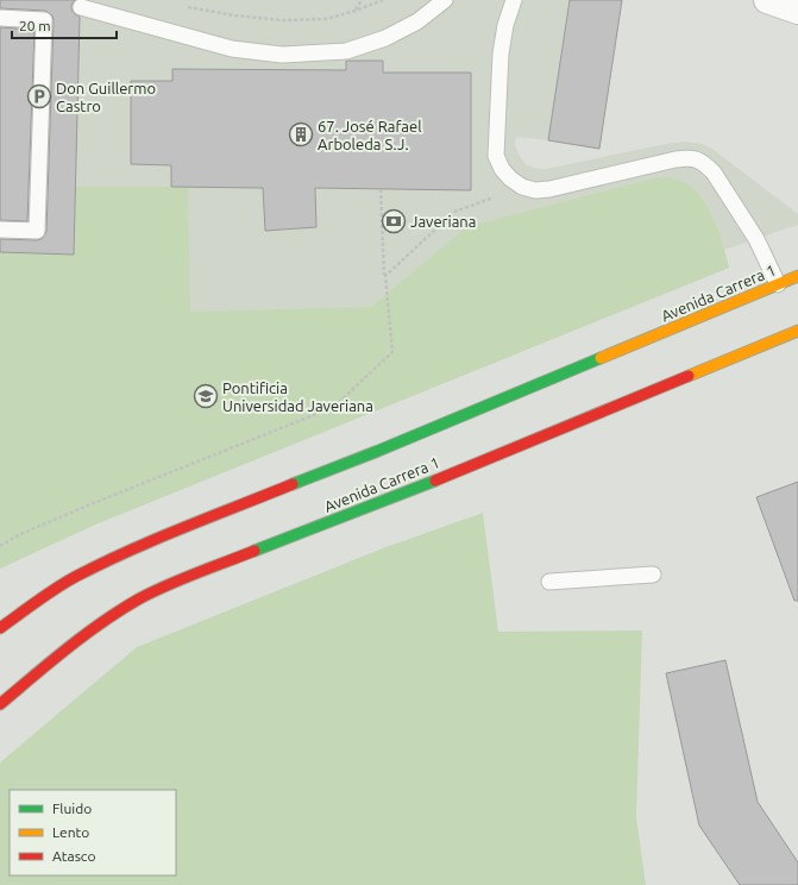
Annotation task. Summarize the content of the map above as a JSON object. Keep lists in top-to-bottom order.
{
  "streets": {
    "main road": ["Avenida Carrera 1"]
  },
  "places": {
    "parking": ["Don Guillermo Castro"],
    "building": ["67. José Rafael Arboleda S.J."],
    "bank": ["Javeriana"],
    "school or university": ["Pontificia Universidad Javeriana"]
  },
  "legend": ["Fluido", "Lento", "Atasco"],
  "scale_bar": "20 m"
}
